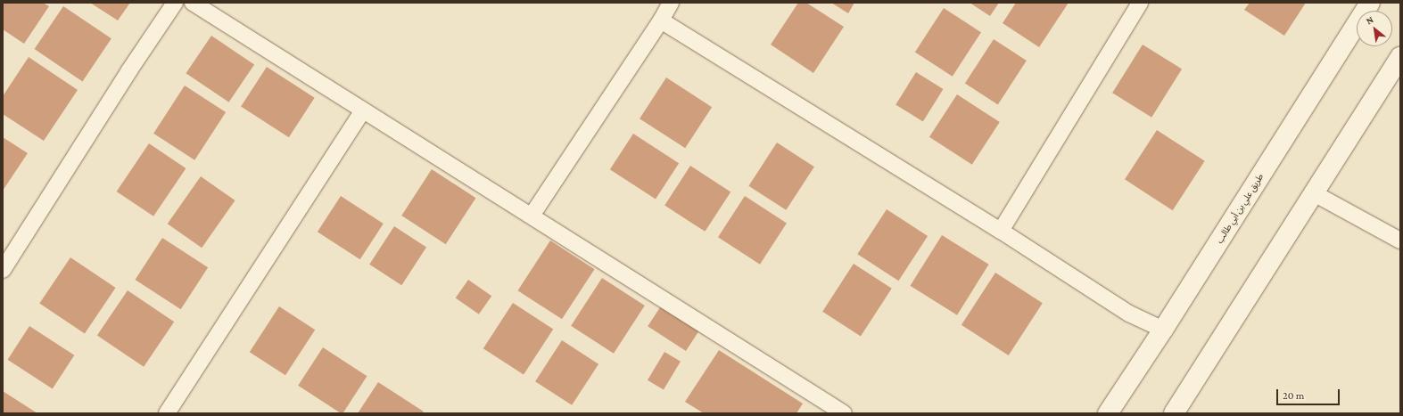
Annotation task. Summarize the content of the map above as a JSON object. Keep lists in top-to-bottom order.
{
  "streets": {
    "main road": ["طريق علي بن أبي طالب"]
  },
  "scale_bar": "20 m",
  "north": "top left"
}
